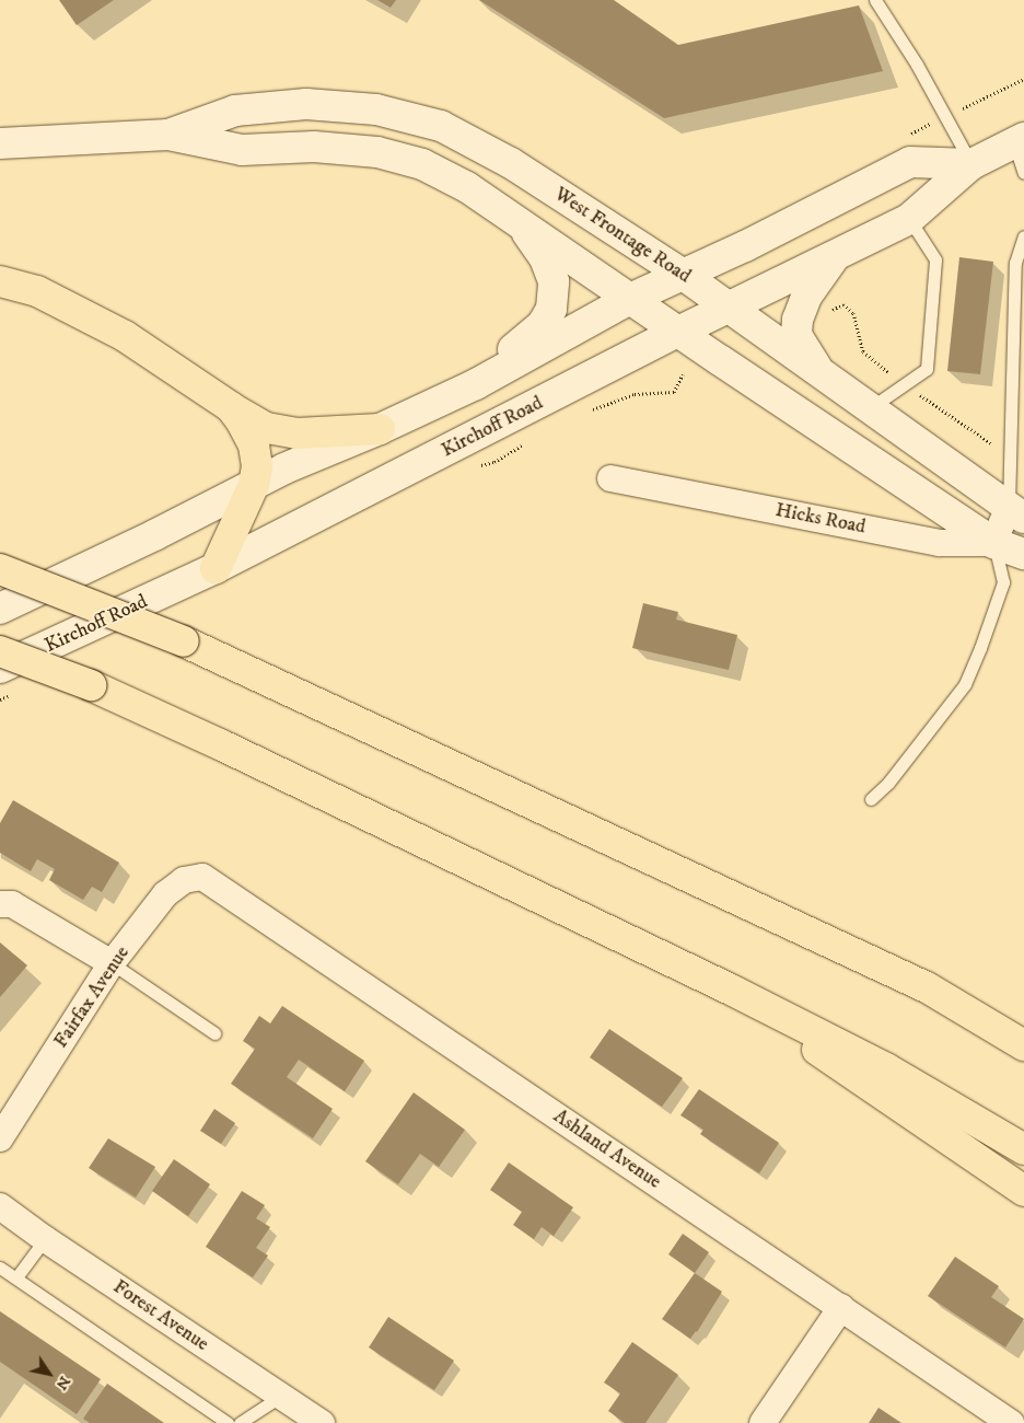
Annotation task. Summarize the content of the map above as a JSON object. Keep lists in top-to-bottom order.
{
  "streets": {
    "main road": ["West Frontage Road", "Kirchoff Road"],
    "street": [
      "Hicks Road",
      "Fairfax Avenue",
      "Ashland Avenue",
      "Forest Avenue"
    ]
  },
  "crossings": [
    ["West Frontage Road", "Kirchoff Road"],
    ["West Frontage Road", "Hicks Road"],
    ["Fairfax Avenue", "Ashland Avenue"]
  ],
  "north": "bottom right"
}
